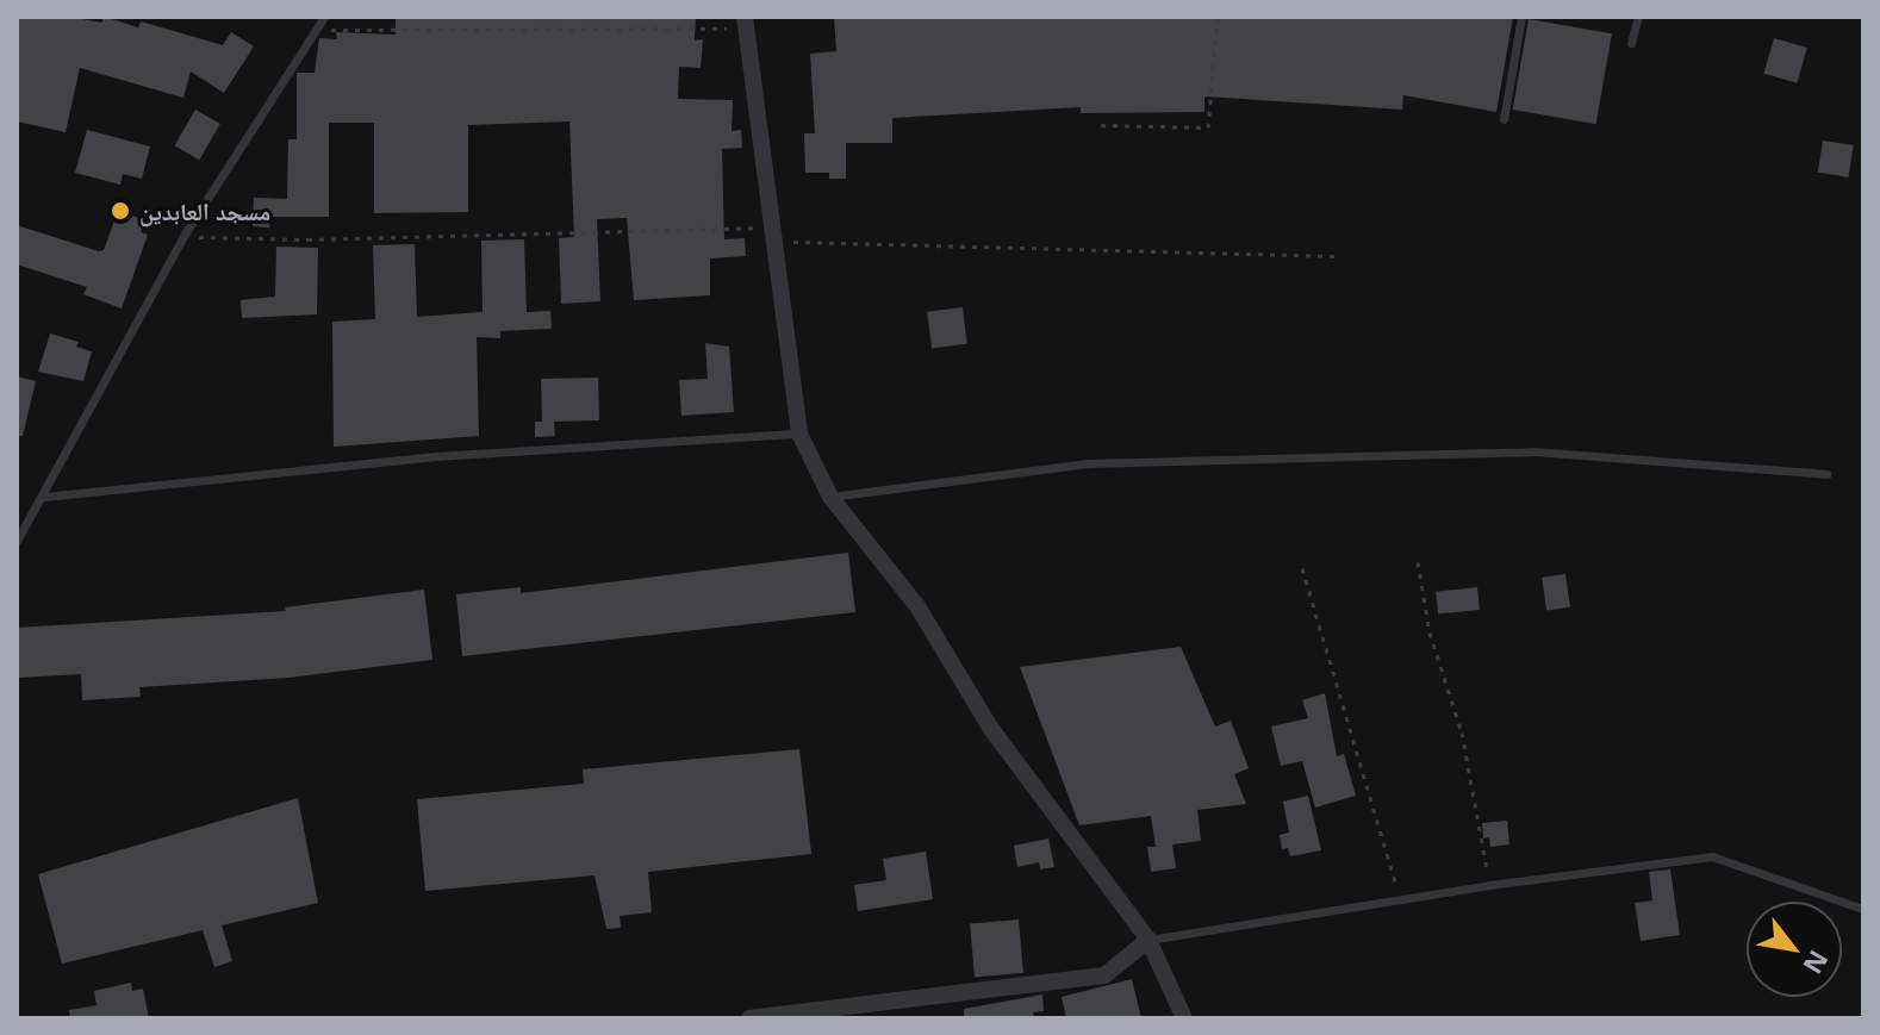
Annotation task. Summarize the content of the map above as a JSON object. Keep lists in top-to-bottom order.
{
  "places": ["مسجد العابدين"],
  "north": "bottom right"
}
